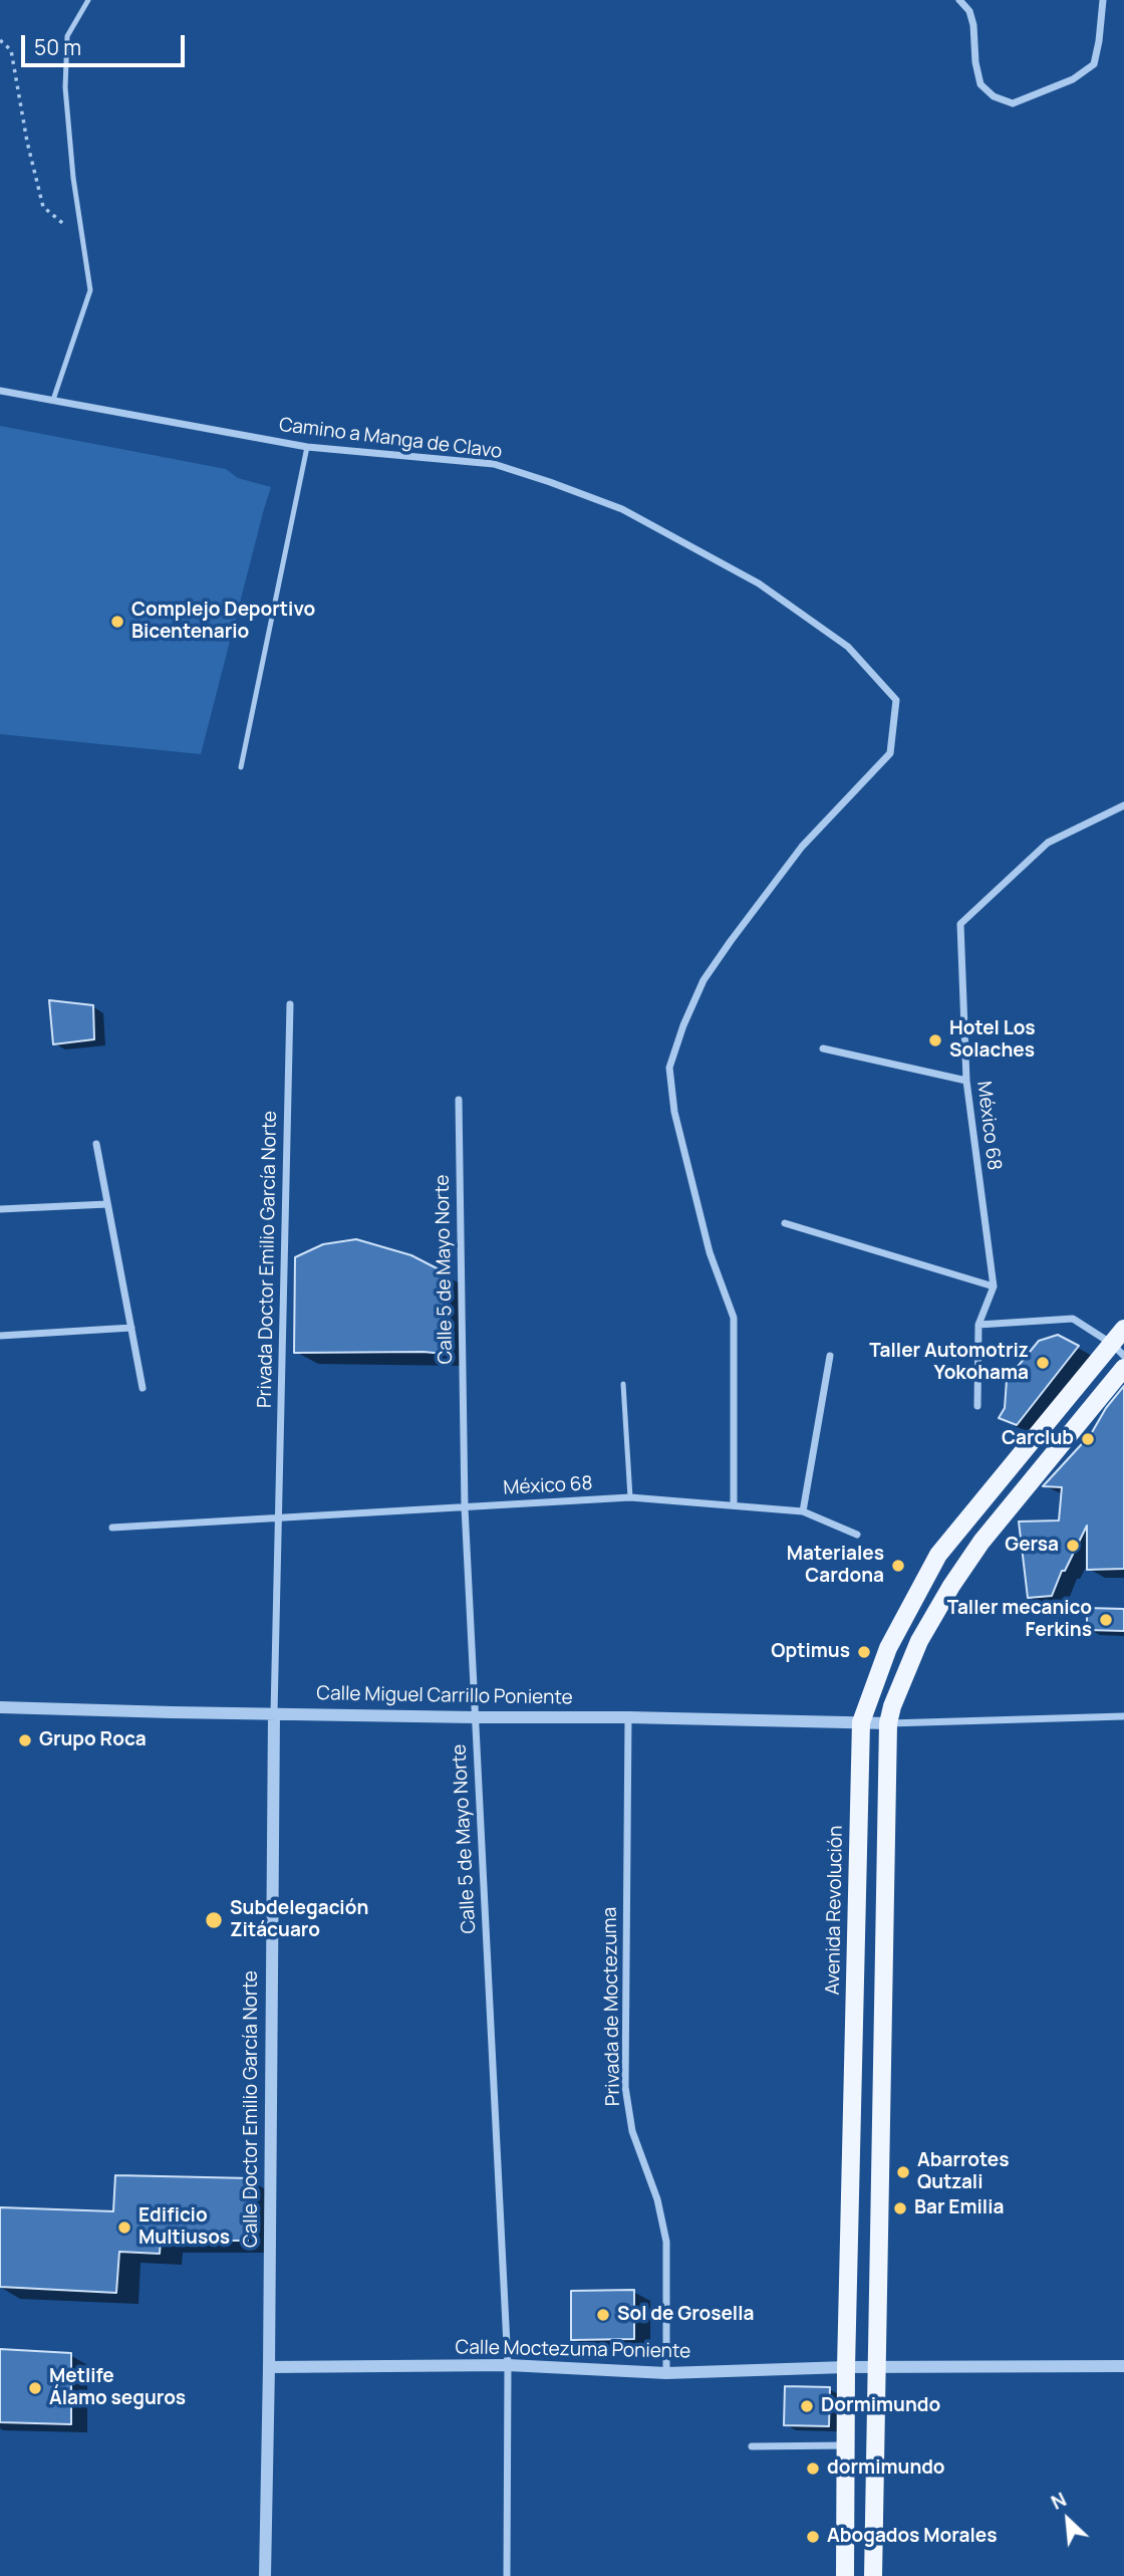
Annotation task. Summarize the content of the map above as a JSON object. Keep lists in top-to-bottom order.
{
  "streets": {
    "main road": ["Avenida Revolución"],
    "street": [
      "Camino a Manga de Clavo",
      "México 68",
      "Privada Doctor Emilio García Norte",
      "Calle 5 de Mayo Norte",
      "Calle Miguel Carrillo Poniente",
      "Privada de Moctezuma",
      "Calle Doctor Emilio García Norte",
      "Calle Moctezuma Poniente"
    ]
  },
  "crossings": [
    ["Camino a Manga de Clavo", "México 68"],
    ["México 68", "Privada Doctor Emilio García Norte"],
    ["México 68", "Calle 5 de Mayo Norte"],
    ["México 68", "Calle Doctor Emilio García Norte"],
    ["Privada Doctor Emilio García Norte", "Calle Doctor Emilio García Norte"],
    ["Calle 5 de Mayo Norte", "Calle Miguel Carrillo Poniente"],
    ["Calle 5 de Mayo Norte", "Calle Moctezuma Poniente"],
    ["Calle Miguel Carrillo Poniente", "Avenida Revolución"],
    ["Calle Miguel Carrillo Poniente", "Privada de Moctezuma"],
    ["Calle Miguel Carrillo Poniente", "Calle Doctor Emilio García Norte"],
    ["Avenida Revolución", "Calle Moctezuma Poniente"],
    ["Privada de Moctezuma", "Calle Moctezuma Poniente"],
    ["Calle Doctor Emilio García Norte", "Calle Moctezuma Poniente"]
  ],
  "places": [
    "Complejo Deportivo Bicentenario",
    "Hotel Los Solaches",
    "Taller Automotriz Yokohama",
    "Carclub",
    "Gersa",
    "Materiales Cardona",
    "Taller mecanico Ferkins",
    "Optimus",
    "Grupo Roca",
    "Subdelegación Zitácuaro",
    "Abarrotes Qutzali",
    "Bar Emilia",
    "Edificio Multiusos",
    "Sol de Grosella",
    "Metlife Álamo seguros",
    "Dormimundo",
    "dormimundo",
    "Abogados Morales"
  ],
  "scale_bar": "50 m",
  "north": "top left"
}
